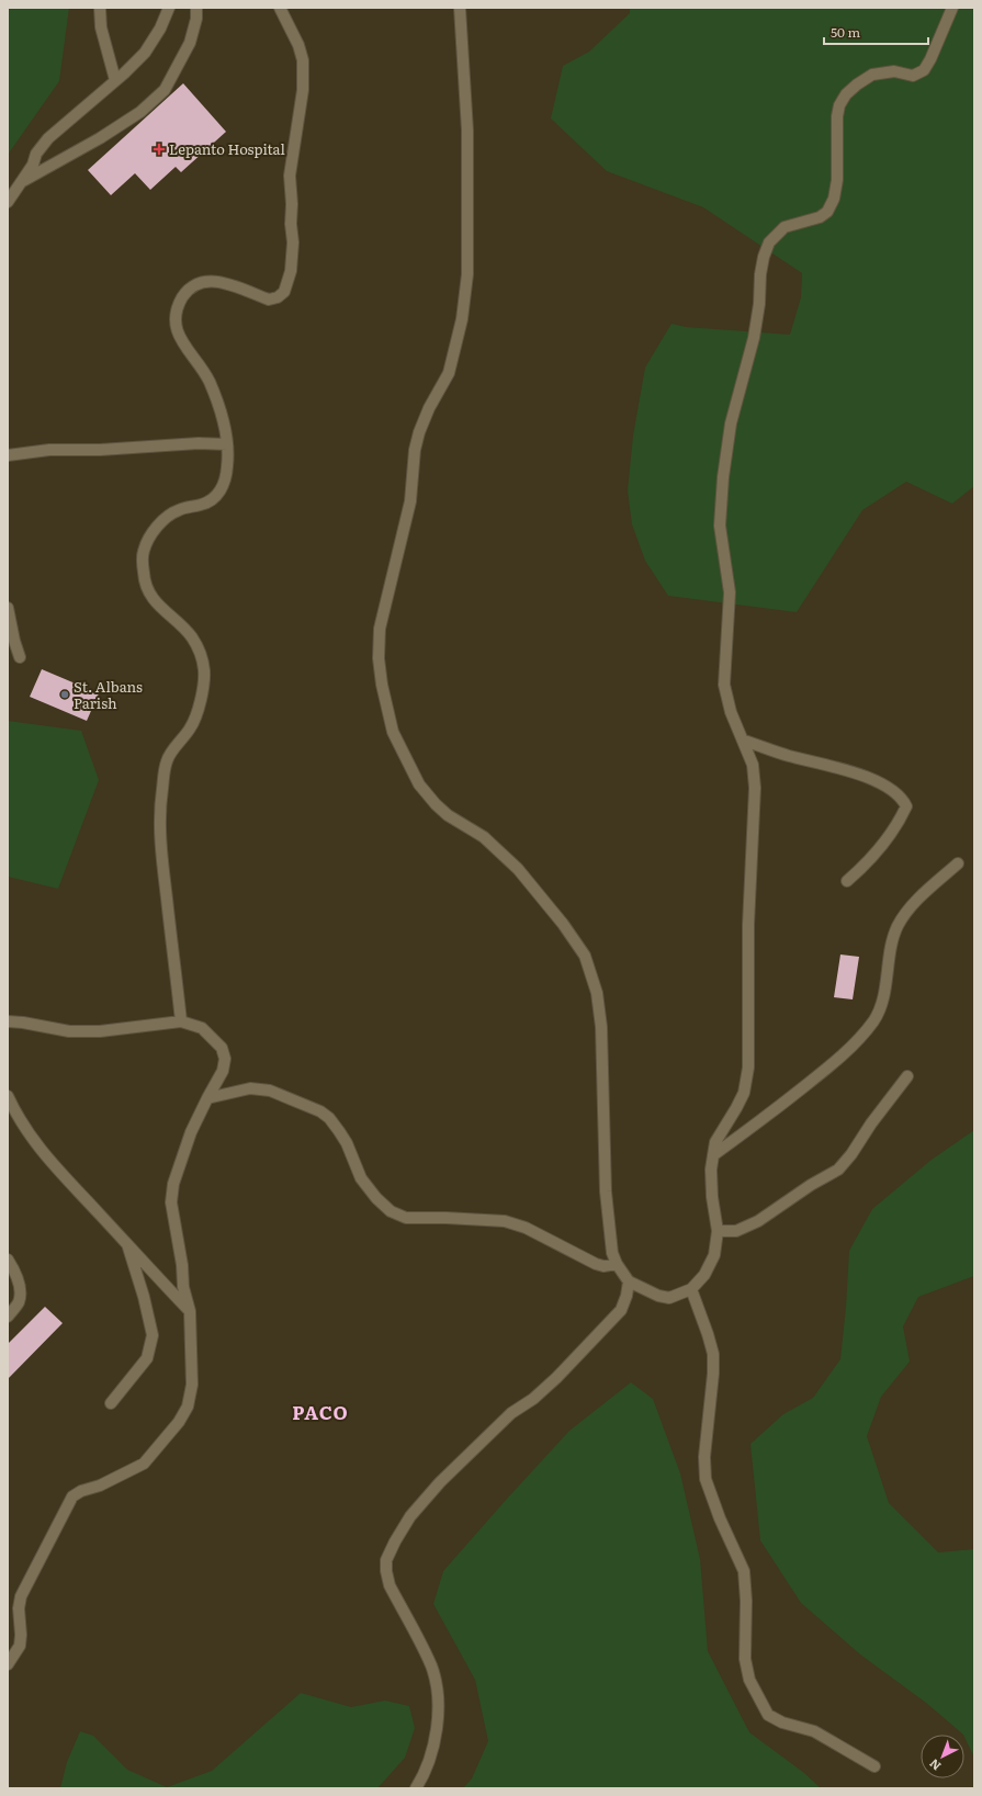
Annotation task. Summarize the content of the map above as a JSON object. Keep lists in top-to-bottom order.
{
  "districts": ["PACO"],
  "places": {
    "health": ["Lepanto Hospital"],
    "other": ["St. Albans Parish"]
  },
  "scale_bar": "50 m",
  "north": "bottom left"
}
